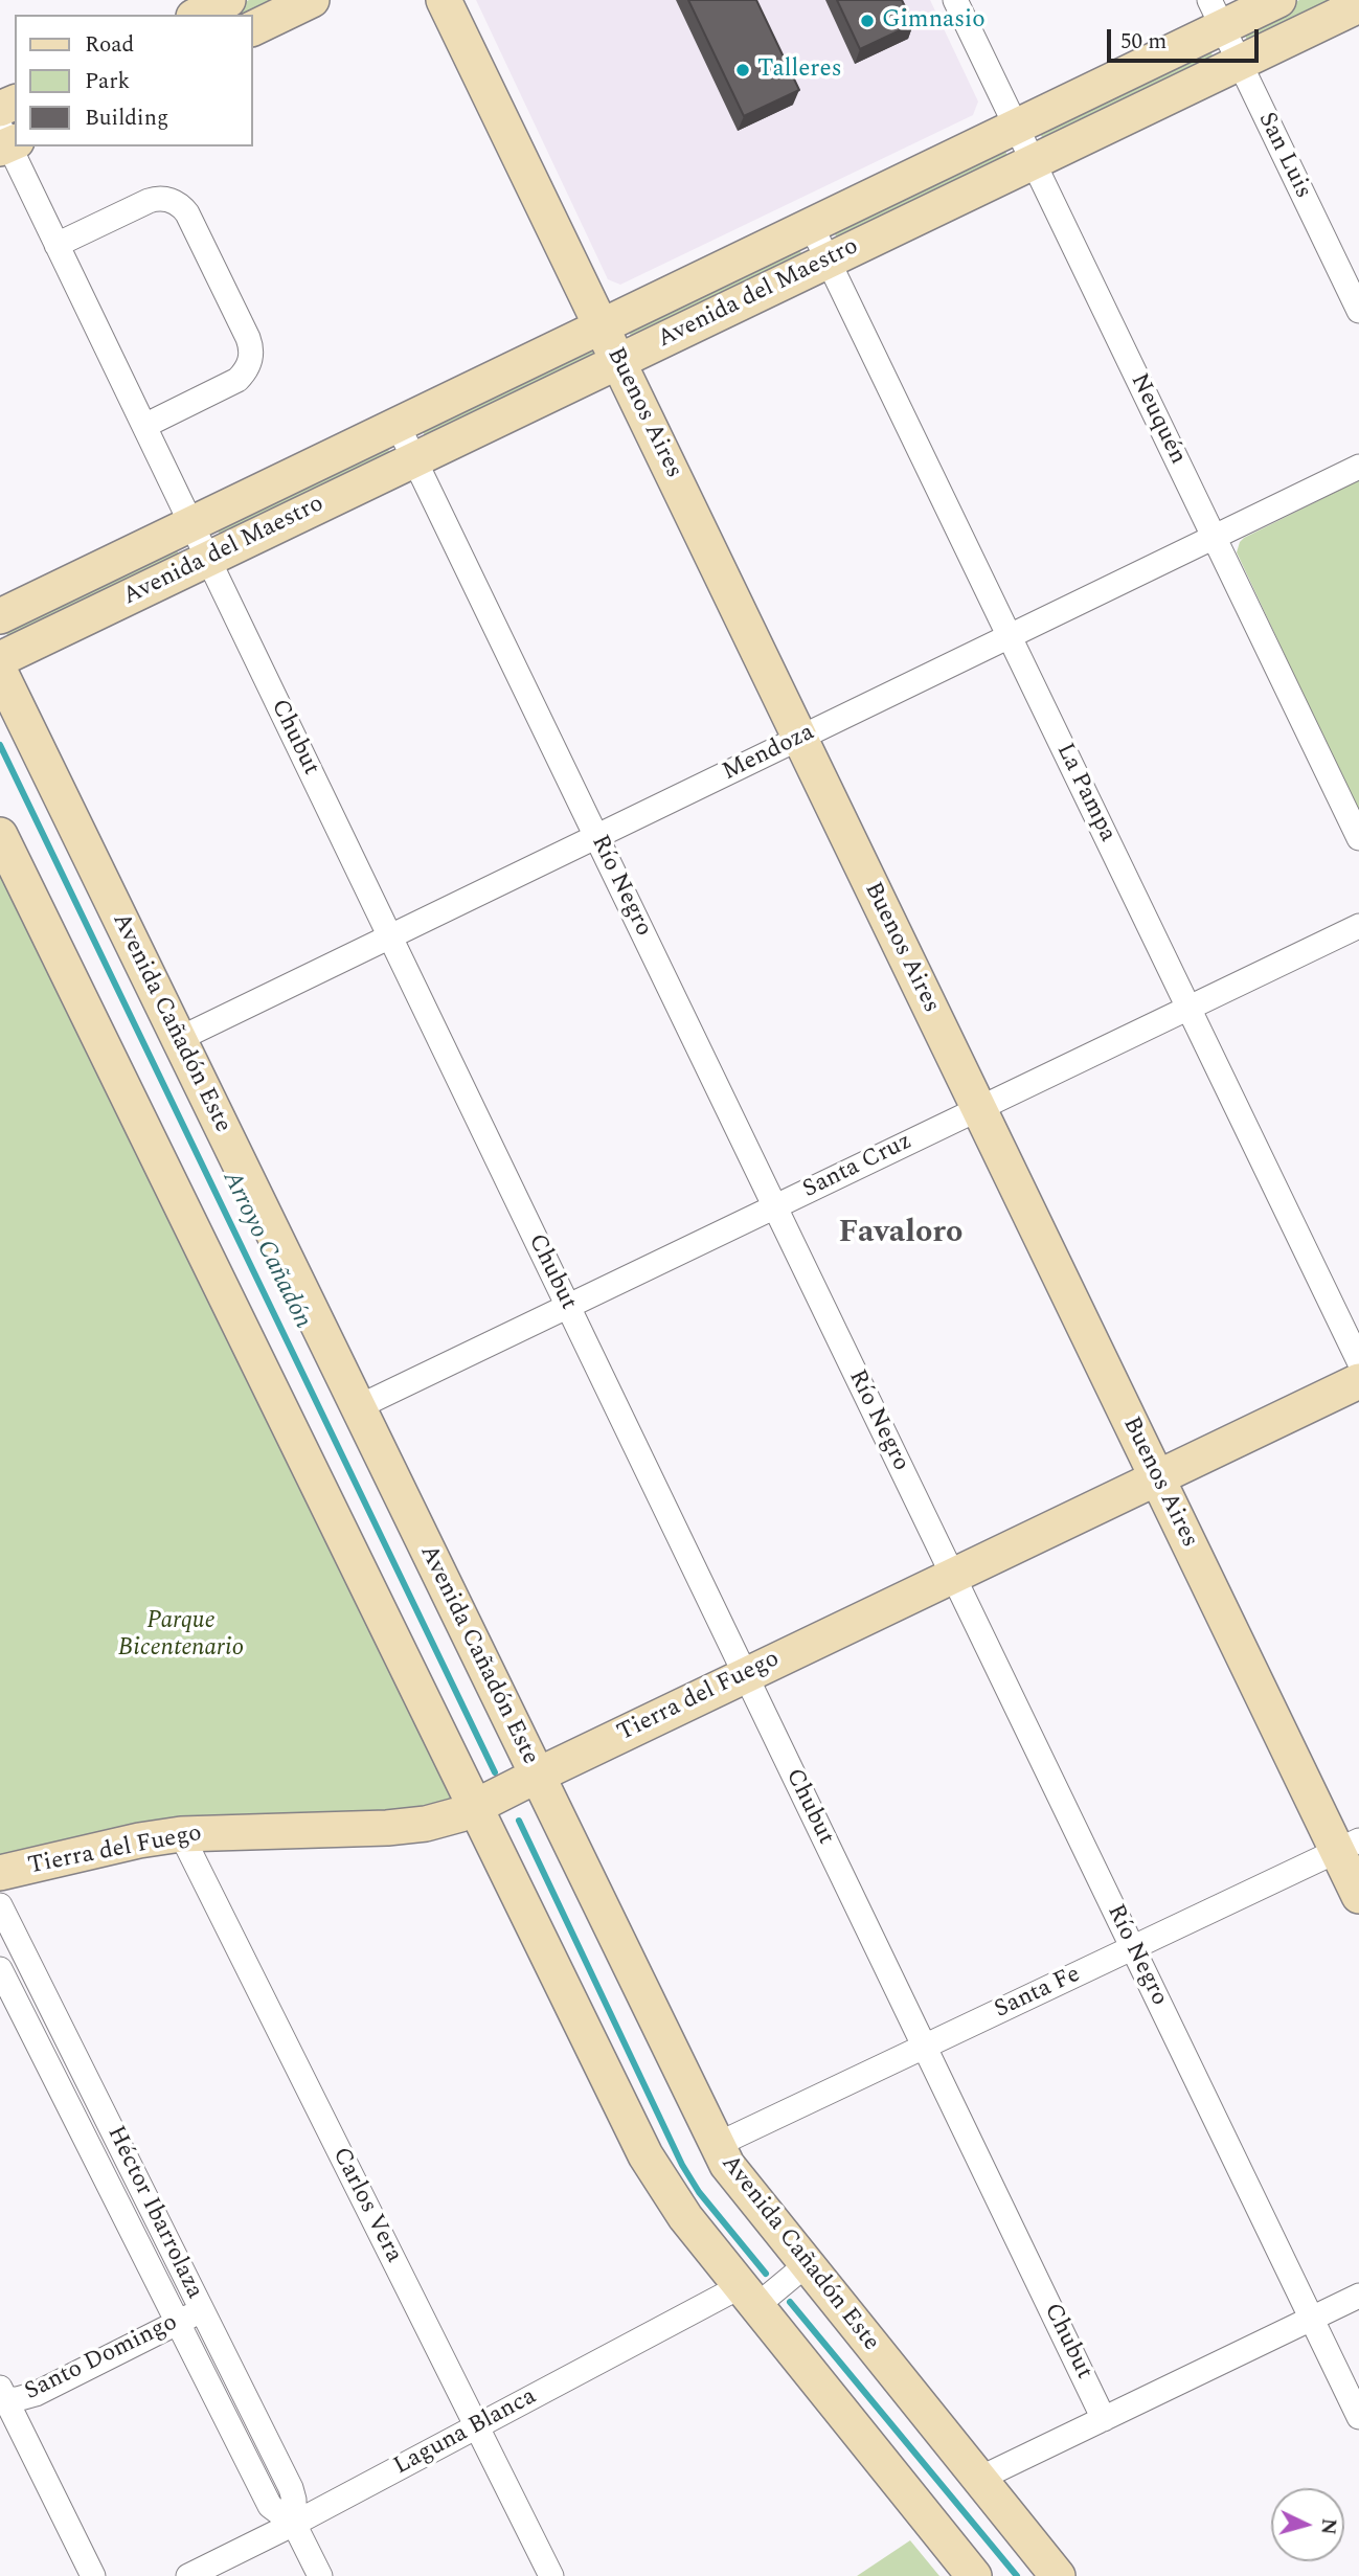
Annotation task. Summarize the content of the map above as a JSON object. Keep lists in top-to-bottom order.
{
  "streets": {
    "street": [
      "San Luis",
      "Avenida del Maestro",
      "Buenos Aires",
      "Neuquén",
      "Chubut",
      "Mendoza",
      "La Pampa",
      "Río Negro",
      "Avenida Cañadón Este",
      "Santa Cruz",
      "Tierra del Fuego",
      "Santa Fe",
      "Carlos Vera",
      "Héctor Ibarrolaza",
      "Santo Domingo",
      "Laguna Blanca"
    ]
  },
  "crossings": [
    ["San Luis", "Avenida del Maestro"],
    ["Avenida del Maestro", "Buenos Aires"],
    ["Avenida del Maestro", "Neuquén"],
    ["Avenida del Maestro", "Chubut"],
    ["Avenida del Maestro", "La Pampa"],
    ["Avenida del Maestro", "Río Negro"],
    ["Buenos Aires", "Mendoza"],
    ["Buenos Aires", "Santa Cruz"],
    ["Buenos Aires", "Tierra del Fuego"],
    ["Buenos Aires", "Santa Fe"],
    ["Neuquén", "Mendoza"],
    ["Chubut", "Mendoza"],
    ["Chubut", "Santa Cruz"],
    ["Chubut", "Tierra del Fuego"],
    ["Chubut", "Santa Fe"],
    ["Mendoza", "La Pampa"],
    ["Mendoza", "Río Negro"],
    ["Mendoza", "Avenida Cañadón Este"],
    ["La Pampa", "Santa Cruz"],
    ["Río Negro", "Santa Cruz"],
    ["Río Negro", "Tierra del Fuego"],
    ["Río Negro", "Santa Fe"],
    ["Avenida Cañadón Este", "Santa Cruz"],
    ["Avenida Cañadón Este", "Tierra del Fuego"],
    ["Avenida Cañadón Este", "Santa Fe"],
    ["Avenida Cañadón Este", "Laguna Blanca"],
    ["Tierra del Fuego", "Carlos Vera"],
    ["Carlos Vera", "Laguna Blanca"],
    ["Héctor Ibarrolaza", "Santo Domingo"],
    ["Héctor Ibarrolaza", "Laguna Blanca"]
  ],
  "districts": ["Favaloro"],
  "water": ["Arroyo Cañadón"],
  "parks": ["Parque Bicentenario"],
  "places": ["Gimnasio", "Talleres"],
  "legend": ["Road", "Park", "Building"],
  "scale_bar": "50 m",
  "north": "right"
}
